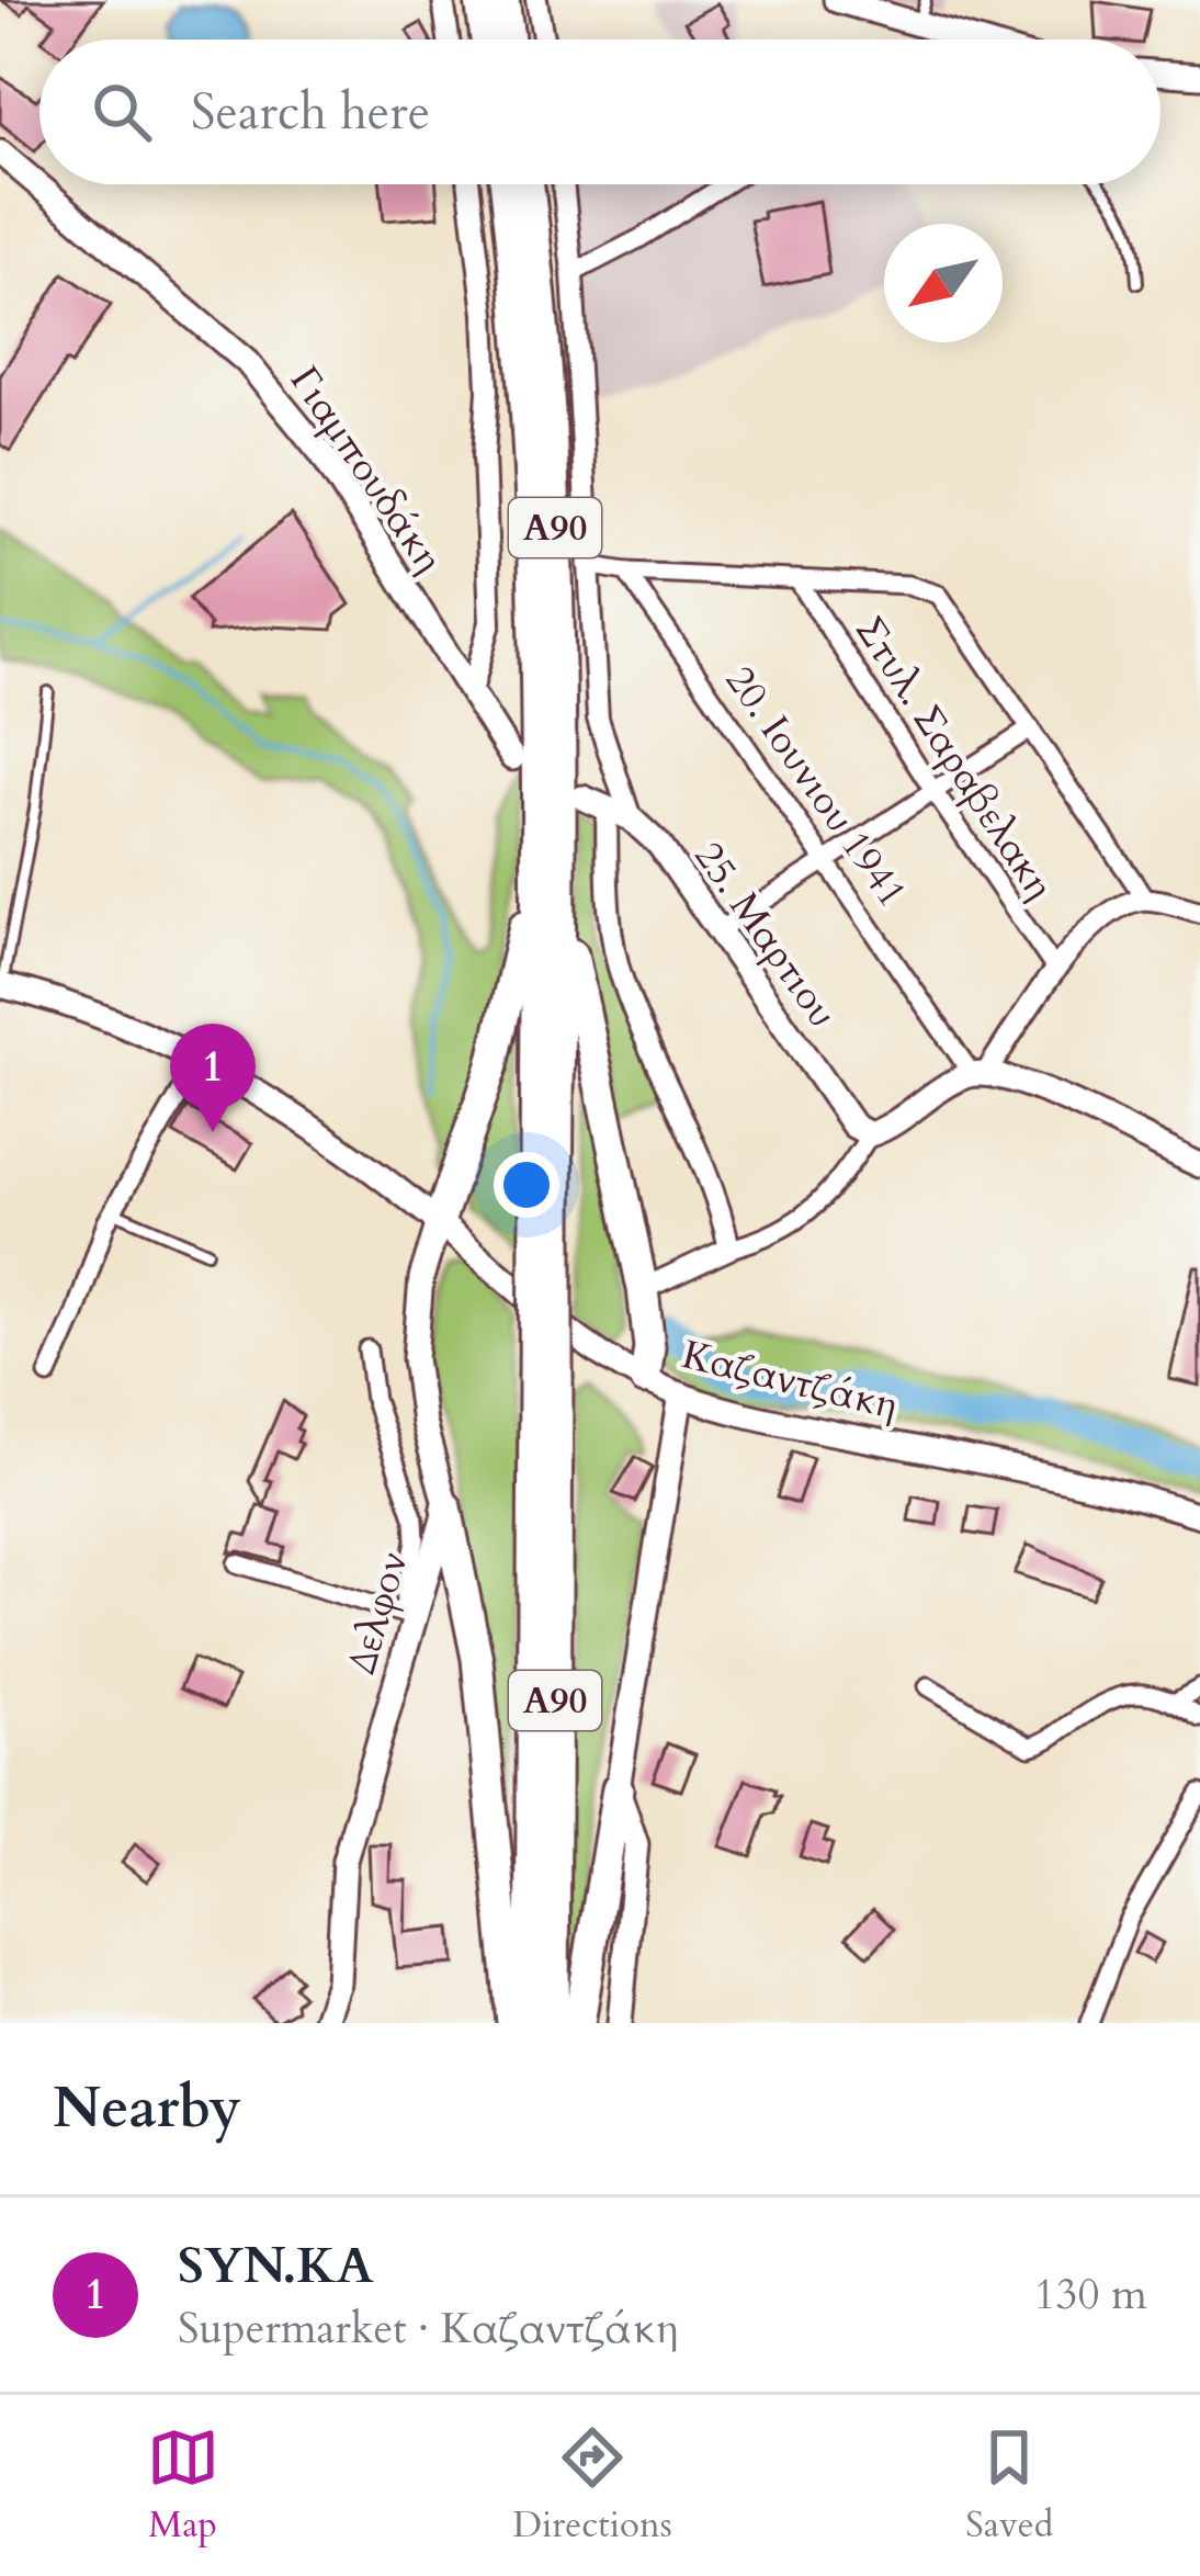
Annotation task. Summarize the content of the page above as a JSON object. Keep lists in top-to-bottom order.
{
  "streets": {
    "highway": ["Α90"],
    "main road": [
      "Γιαμπουδάκη",
      "25. Μαρτιου",
      "Καζαντζάκη",
      "Δελφον"
    ],
    "street": ["Στυλ. Σαραβελακη", "20. Ιουνιου 1941"]
  },
  "north": "bottom left",
  "page": {
    "search": "Search here",
    "pins": "1",
    "heading": "Nearby",
    "list": [
      {
        "mark": "1",
        "name": "SYN.KA",
        "note": "Supermarket · Καζαντζάκη",
        "value": "130 m"
      }
    ],
    "nav": ["Map", "Directions", "Saved"]
  }
}
